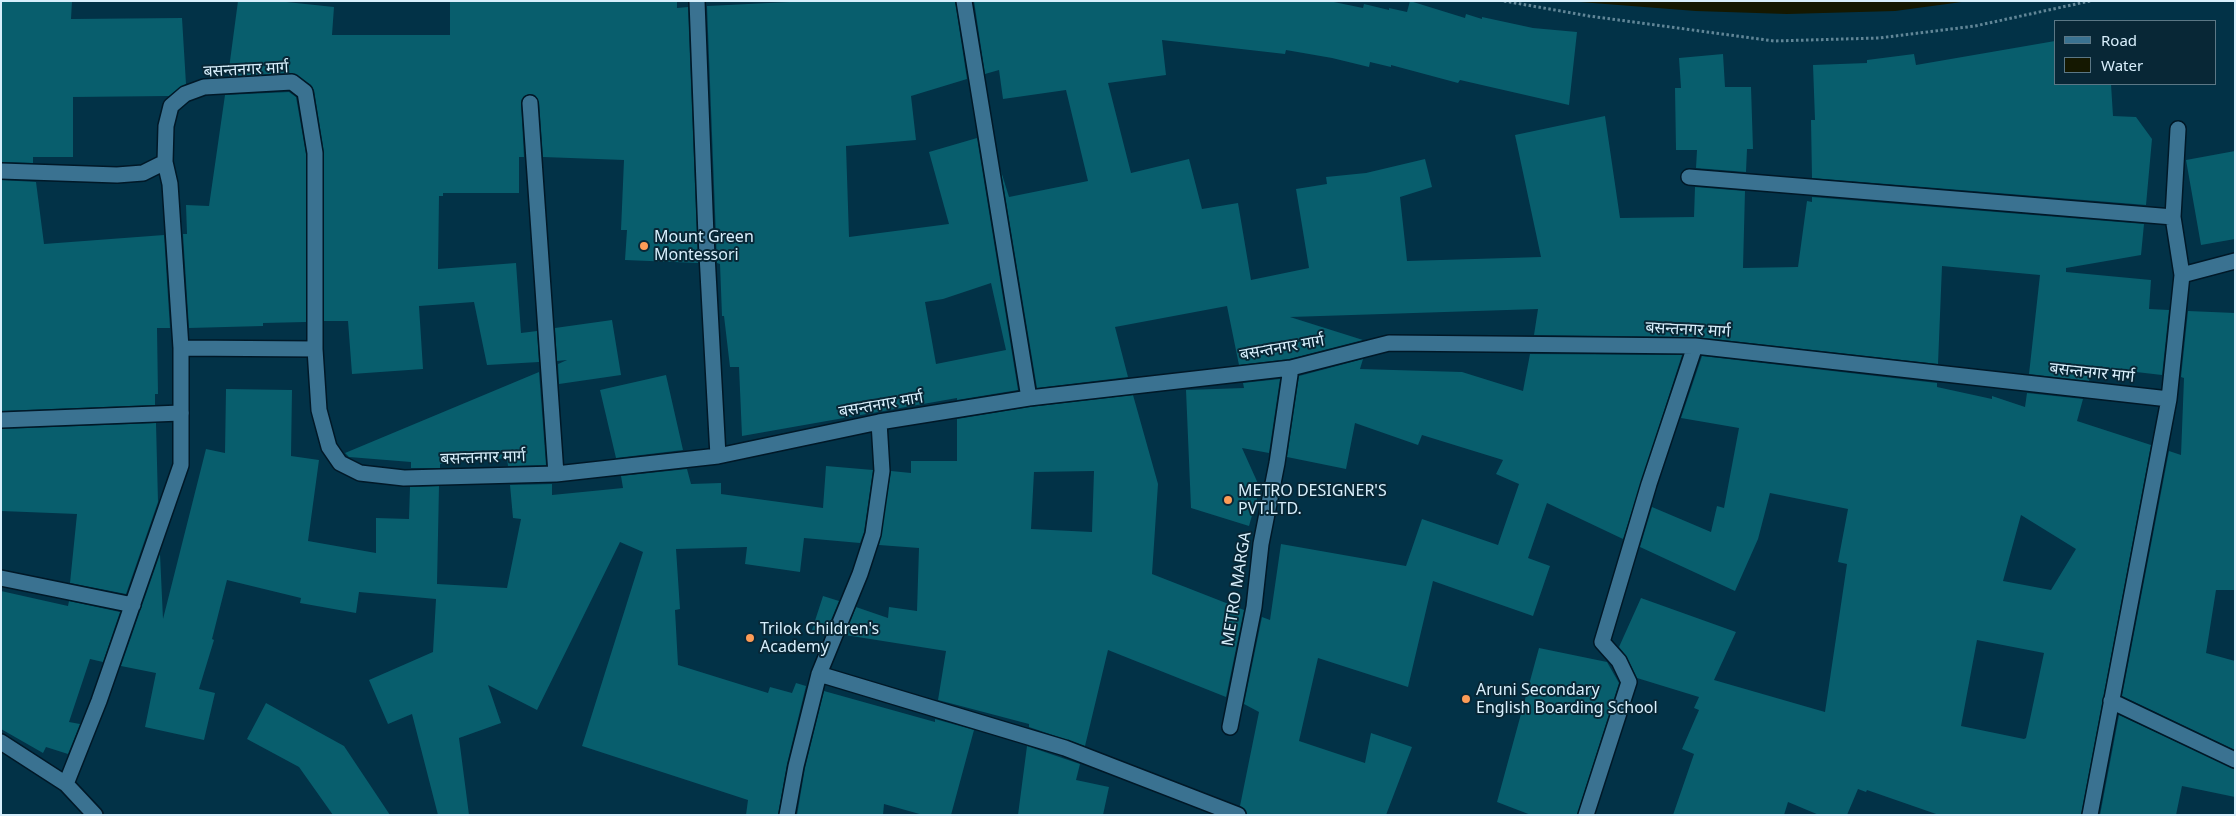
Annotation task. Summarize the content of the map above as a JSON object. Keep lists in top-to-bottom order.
{
  "streets": {
    "street": ["बसन्तनगर मार्ग", "METRO MARGA"]
  },
  "crossings": [
    ["बसन्तनगर मार्ग", "METRO MARGA"]
  ],
  "places": [
    "Mount Green Montessori",
    "METRO DESIGNER'S PVT.LTD.",
    "Trilok Children's Academy",
    "Aruni Secondary English Boarding School"
  ],
  "legend": ["Road", "Water"]
}
